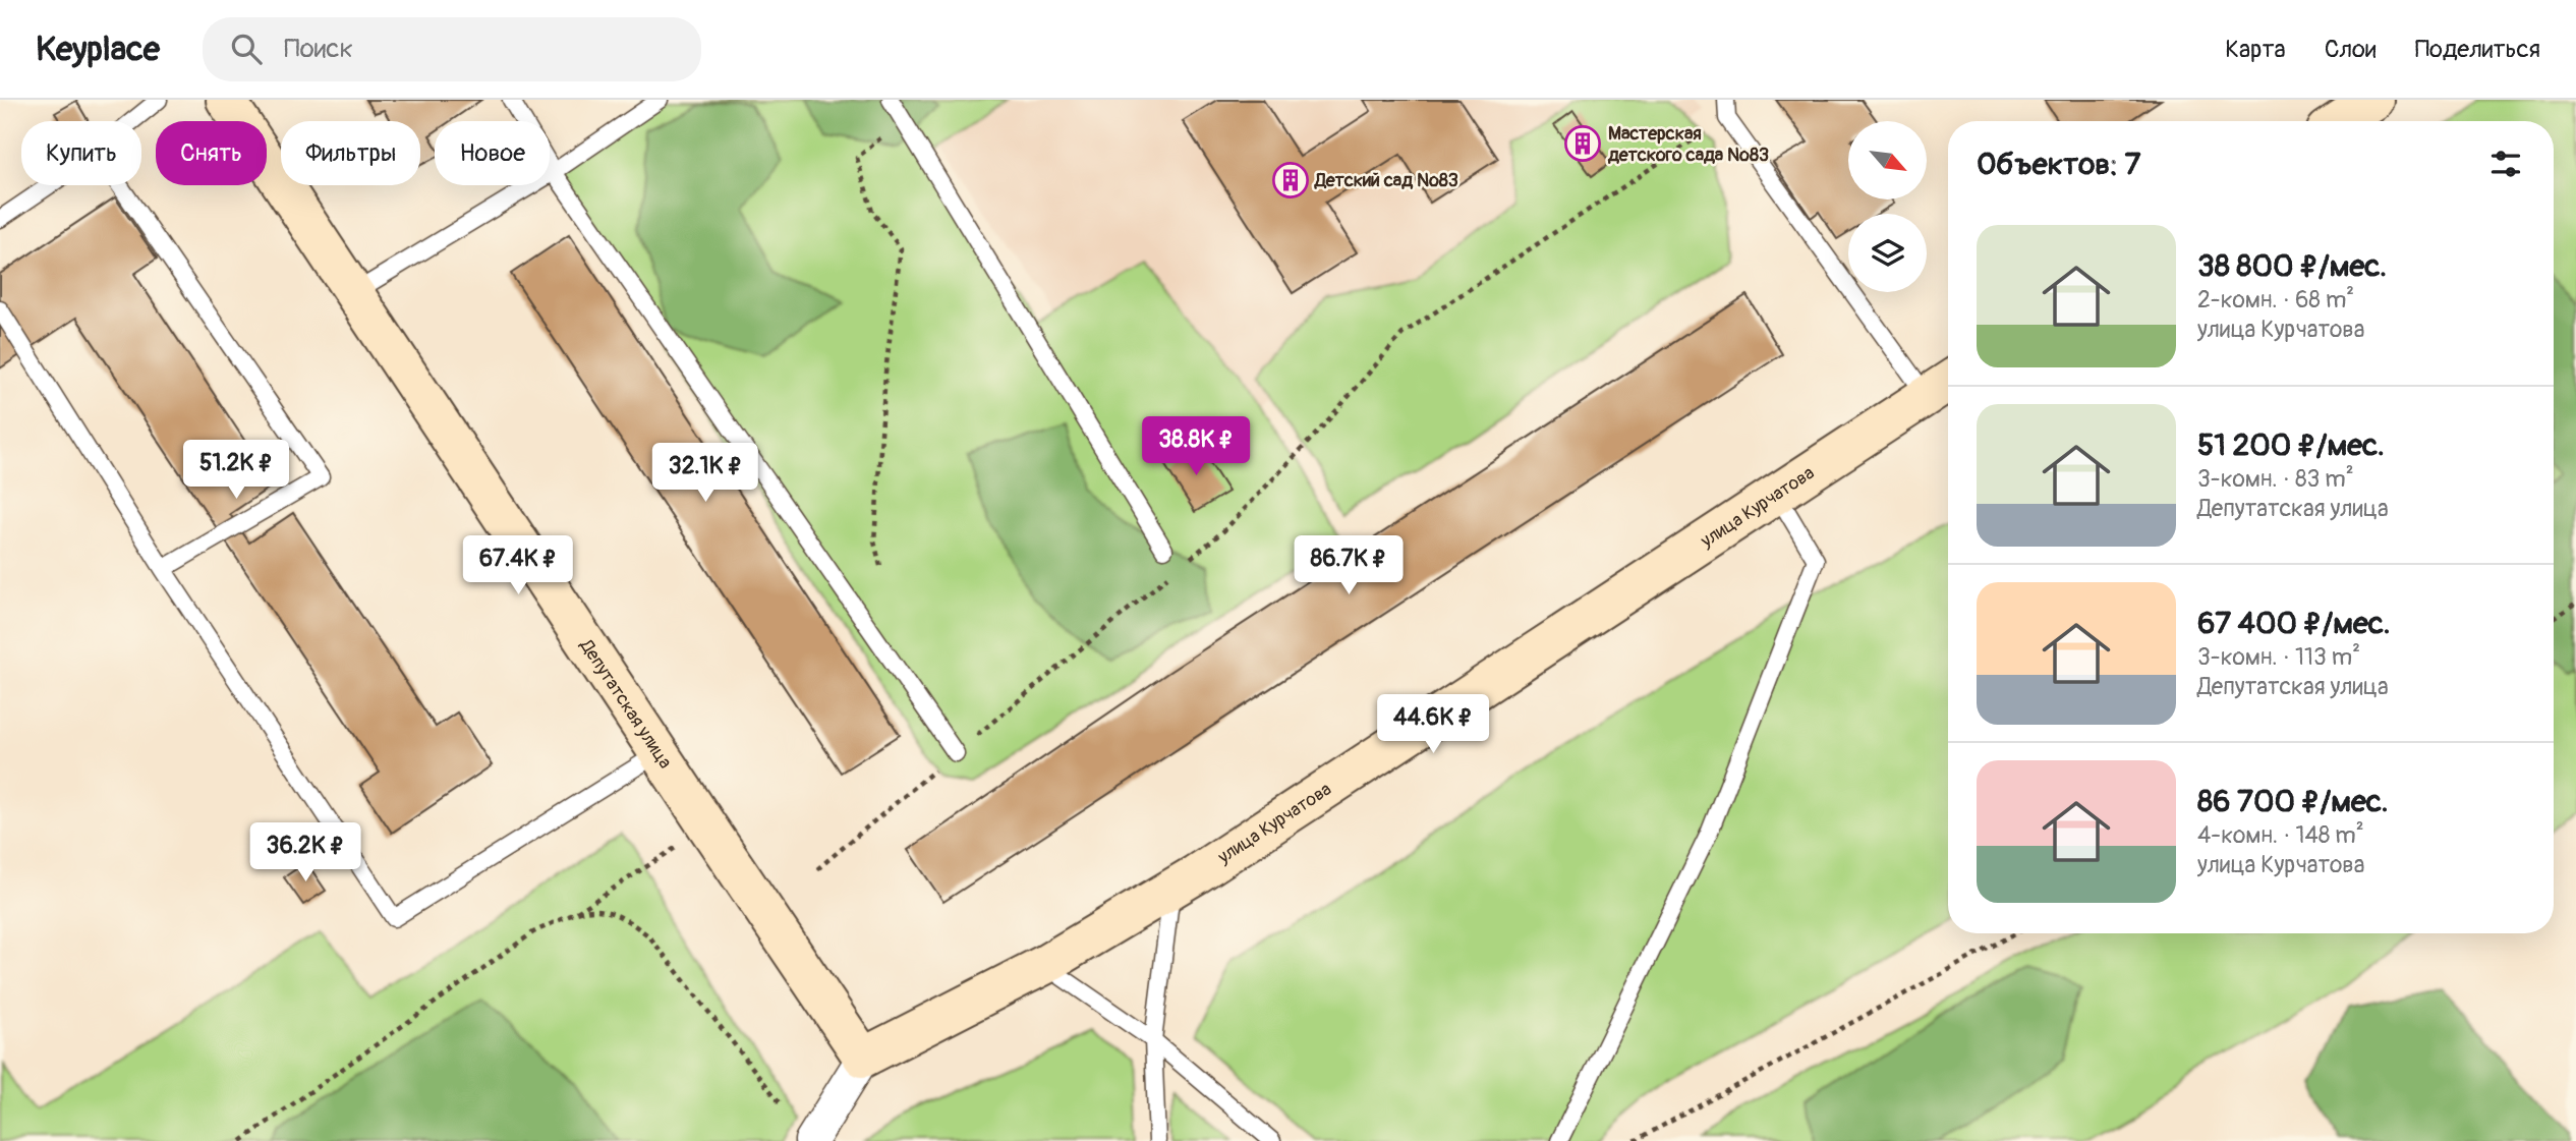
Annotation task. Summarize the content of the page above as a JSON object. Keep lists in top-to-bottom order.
{
  "streets": {
    "street": ["улица Курчатова", "Депутатская улица"]
  },
  "crossings": [
    ["улица Курчатова", "Депутатская улица"]
  ],
  "places": {
    "building": ["Мастерская детского сада №83", "Детский сад №83"]
  },
  "north": "bottom right",
  "page": {
    "header": "Keyplace",
    "search": "Поиск",
    "nav": ["Карта", "Слои", "Поделиться"],
    "chip": [
      "Купить",
      "Снять",
      "Фильтры",
      "Новое"
    ],
    "heading": "Объектов: 7",
    "list": [
      {
        "name": "38 800 ₽/мес.",
        "note": "2-комн. · 68 m² · улица Курчатова"
      },
      {
        "name": "51 200 ₽/мес.",
        "note": "3-комн. · 83 m² · Депутатская улица"
      },
      {
        "name": "67 400 ₽/мес.",
        "note": "3-комн. · 113 m² · Депутатская улица"
      },
      {
        "name": "86 700 ₽/мес.",
        "note": "4-комн. · 148 m² · улица Курчатова"
      }
    ],
    "price": [
      "38.8K ₽",
      "51.2K ₽",
      "32.1K ₽",
      "67.4K ₽",
      "86.7K ₽",
      "44.6K ₽",
      "36.2K ₽"
    ]
  }
}
